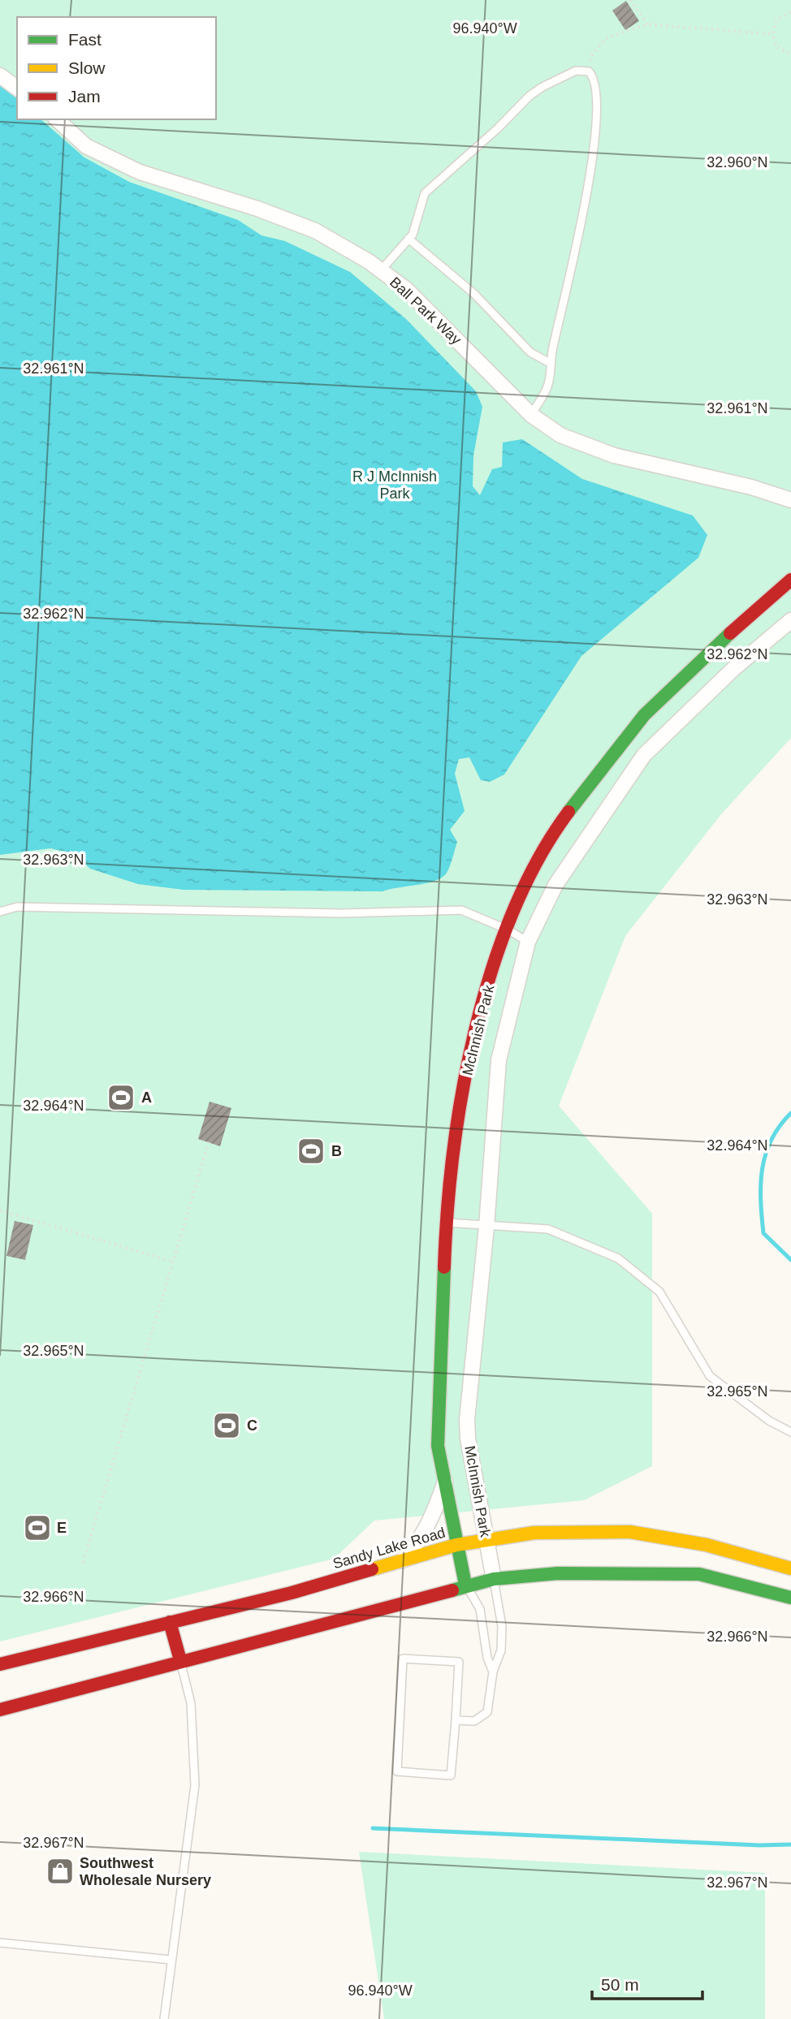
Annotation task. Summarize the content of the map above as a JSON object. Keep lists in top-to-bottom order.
{
  "streets": {
    "main road": ["McInnish Park", "Sandy Lake Road"],
    "street": ["Ball Park Way"]
  },
  "crossings": [
    ["McInnish Park", "Sandy Lake Road"]
  ],
  "parks": ["R J McInnish Park"],
  "places": {
    "sports": [
      "A",
      "B",
      "C",
      "E"
    ],
    "shop": ["Southwest Wholesale Nursery"]
  },
  "legend": ["Fast", "Slow", "Jam"],
  "scale_bar": "50 m",
  "coordinates": [
    "96.940°W",
    "32.960°N",
    "32.961°N",
    "32.962°N",
    "32.963°N",
    "32.964°N",
    "32.965°N",
    "32.966°N",
    "32.967°N"
  ]
}
